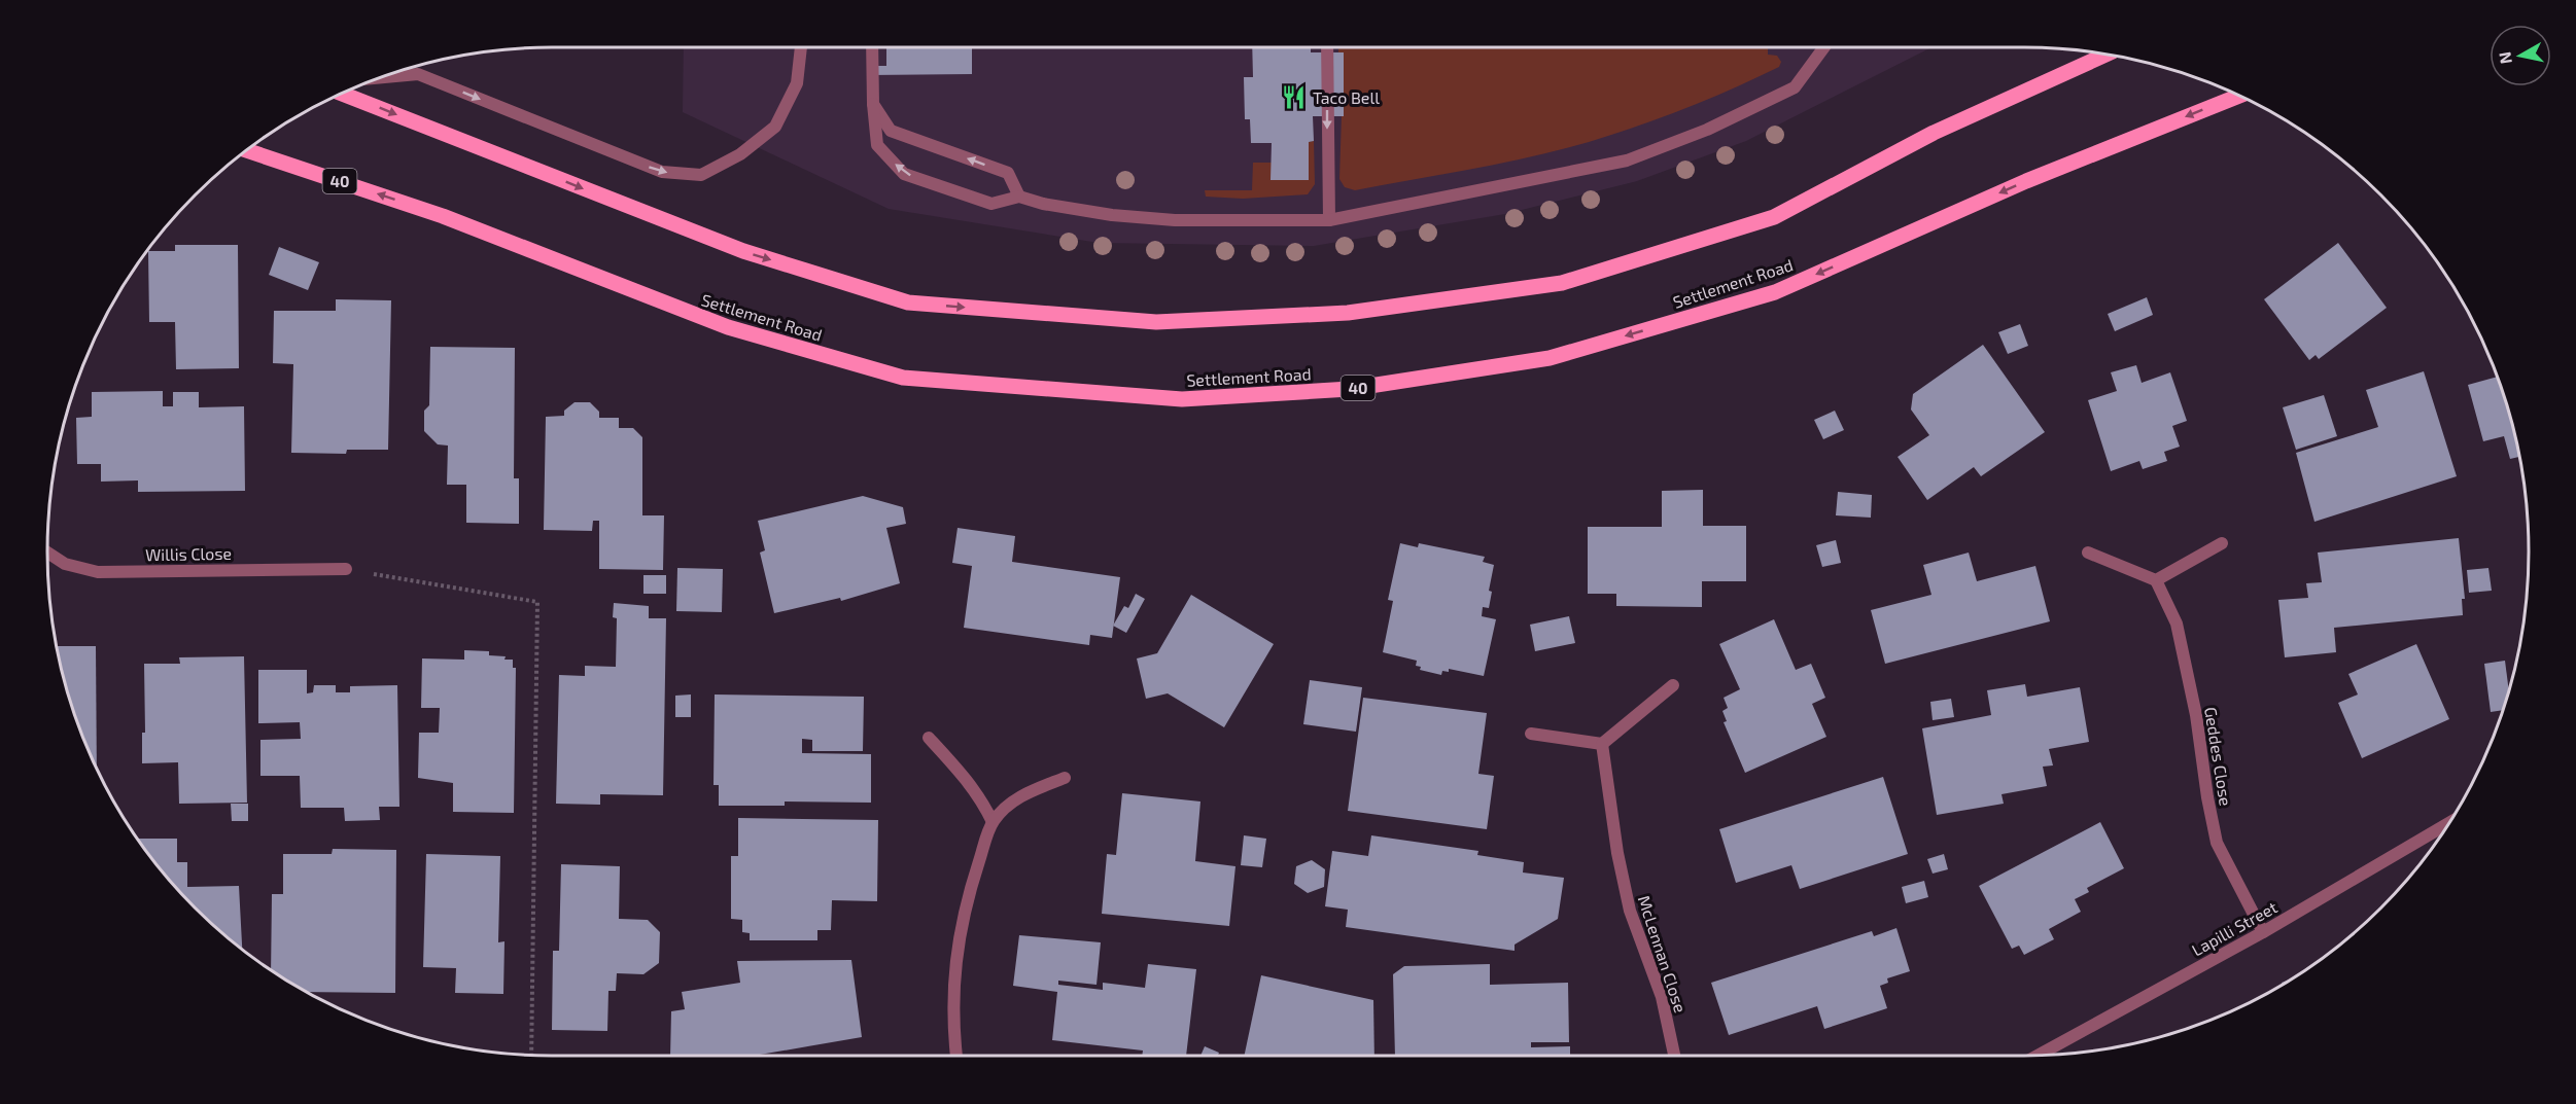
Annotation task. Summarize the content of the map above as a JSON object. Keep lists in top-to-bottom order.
{
  "streets": {
    "main road": ["40", "Settlement Road"],
    "street": [
      "Willis Close",
      "Geddes Close",
      "Lapilli Street",
      "McLennan Close"
    ]
  },
  "crossings": [
    ["Geddes Close", "Lapilli Street"]
  ],
  "places": {
    "restaurant": ["Taco Bell"]
  },
  "north": "left"
}
